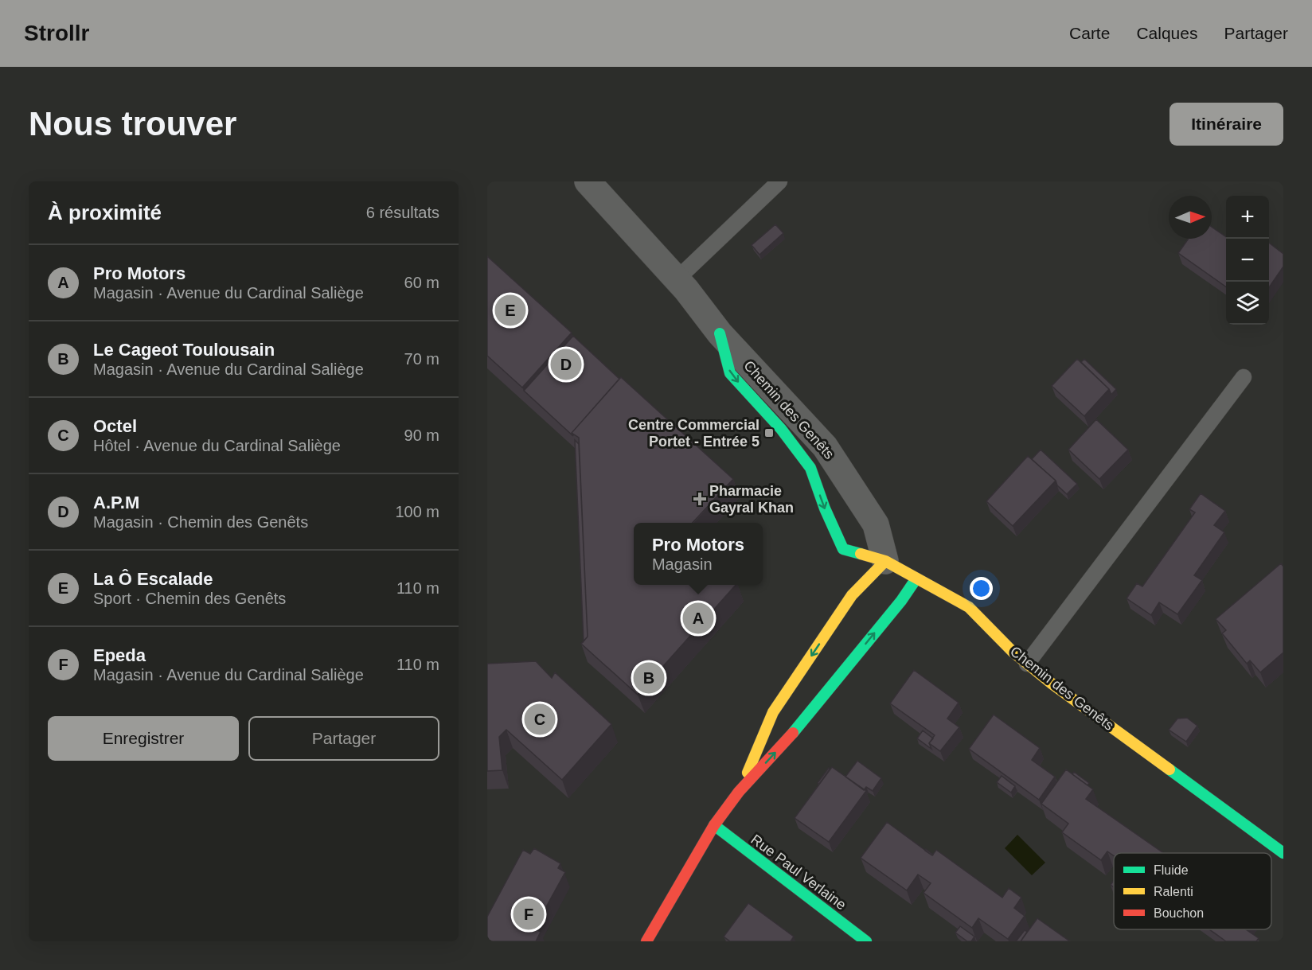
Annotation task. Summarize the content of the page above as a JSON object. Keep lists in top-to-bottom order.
{
  "streets": {
    "street": ["Chemin des Genêts", "Rue Paul Verlaine"]
  },
  "places": {
    "transit": ["Centre Commercial Portet - Entrée 5"],
    "health": ["Pharmacie Gayral Khan"]
  },
  "legend": ["Fluide", "Ralenti", "Bouchon"],
  "north": "right",
  "page": {
    "header": "Strollr",
    "nav": ["Carte", "Calques", "Partager"],
    "buttons": [
      "Itinéraire",
      ["Enregistrer", "Partager"]
    ],
    "title": "Nous trouver",
    "heading": ["À proximité", "6 résultats"],
    "map_buttons": ["+", "−"],
    "list": [
      {
        "mark": "A",
        "name": "Pro Motors",
        "note": "Magasin · Avenue du Cardinal Saliège",
        "value": "60 m"
      },
      {
        "mark": "B",
        "name": "Le Cageot Toulousain",
        "note": "Magasin · Avenue du Cardinal Saliège",
        "value": "70 m"
      },
      {
        "mark": "C",
        "name": "Octel",
        "note": "Hôtel · Avenue du Cardinal Saliège",
        "value": "90 m"
      },
      {
        "mark": "D",
        "name": "A.P.M",
        "note": "Magasin · Chemin des Genêts",
        "value": "100 m"
      },
      {
        "mark": "E",
        "name": "La Ô Escalade",
        "note": "Sport · Chemin des Genêts",
        "value": "110 m"
      },
      {
        "mark": "F",
        "name": "Epeda",
        "note": "Magasin · Avenue du Cardinal Saliège",
        "value": "110 m"
      }
    ],
    "pins": [
      "E",
      "D",
      "A",
      "B",
      "C",
      "F"
    ],
    "popup": ["Pro Motors", "Magasin"]
  }
}
